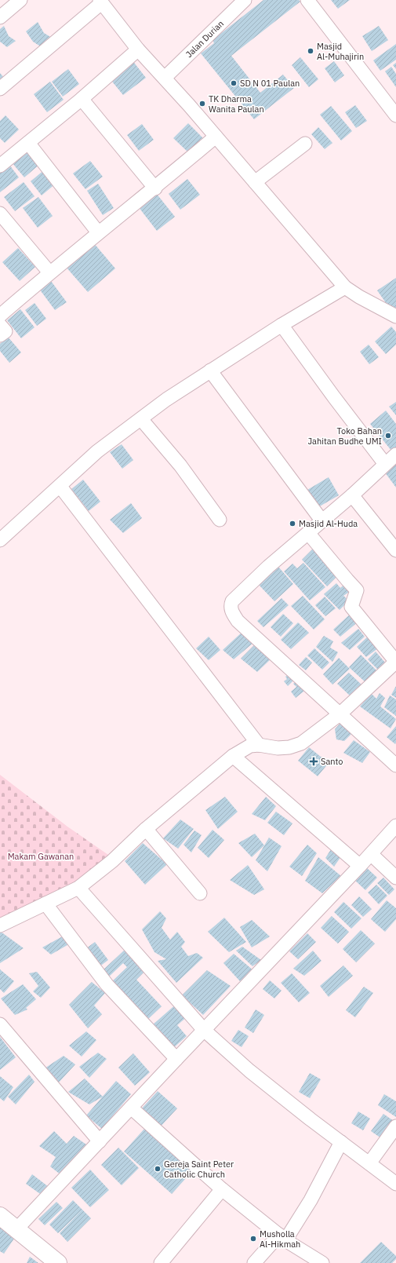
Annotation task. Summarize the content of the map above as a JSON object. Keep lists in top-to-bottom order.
{
  "streets": {
    "street": ["Jalan Durian"]
  },
  "parks": ["Makam Gawanan"],
  "places": {
    "other": [
      "Masjid Al-Muhajirin",
      "SD N 01 Paulan",
      "TK Dharma Wanita Paulan",
      "Toko Bahan Jahitan Budhe UMI",
      "Masjid Al-Huda",
      "Gereja Saint Peter Catholic Church",
      "Musholla Al-Hikmah"
    ],
    "health": ["Santo"]
  }
}
